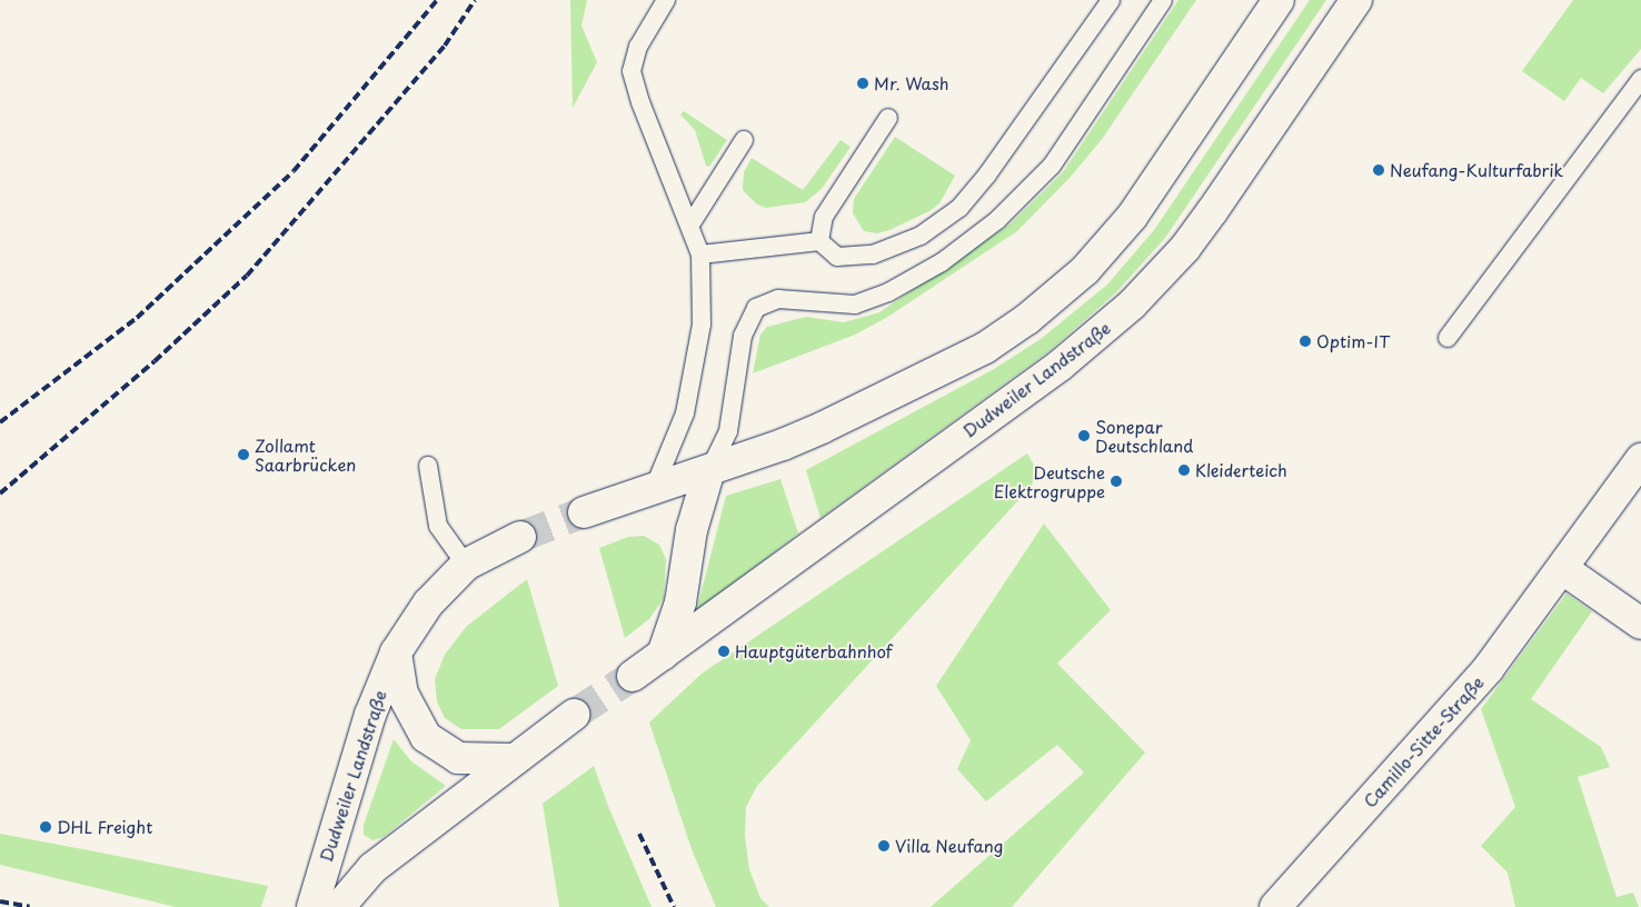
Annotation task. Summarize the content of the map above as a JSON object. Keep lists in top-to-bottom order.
{
  "streets": {
    "main road": ["Dudweiler Landstraße", "Camillo-Sitte-Straße"]
  },
  "places": [
    "Mr. Wash",
    "Neufang-Kulturfabrik",
    "Optim-IT",
    "Sonepar Deutschland",
    "Zollamt Saarbrücken",
    "Kleiderteich",
    "Deutsche Elektrogruppe",
    "Hauptgüterbahnhof",
    "DHL Freight",
    "Villa Neufang"
  ]
}
